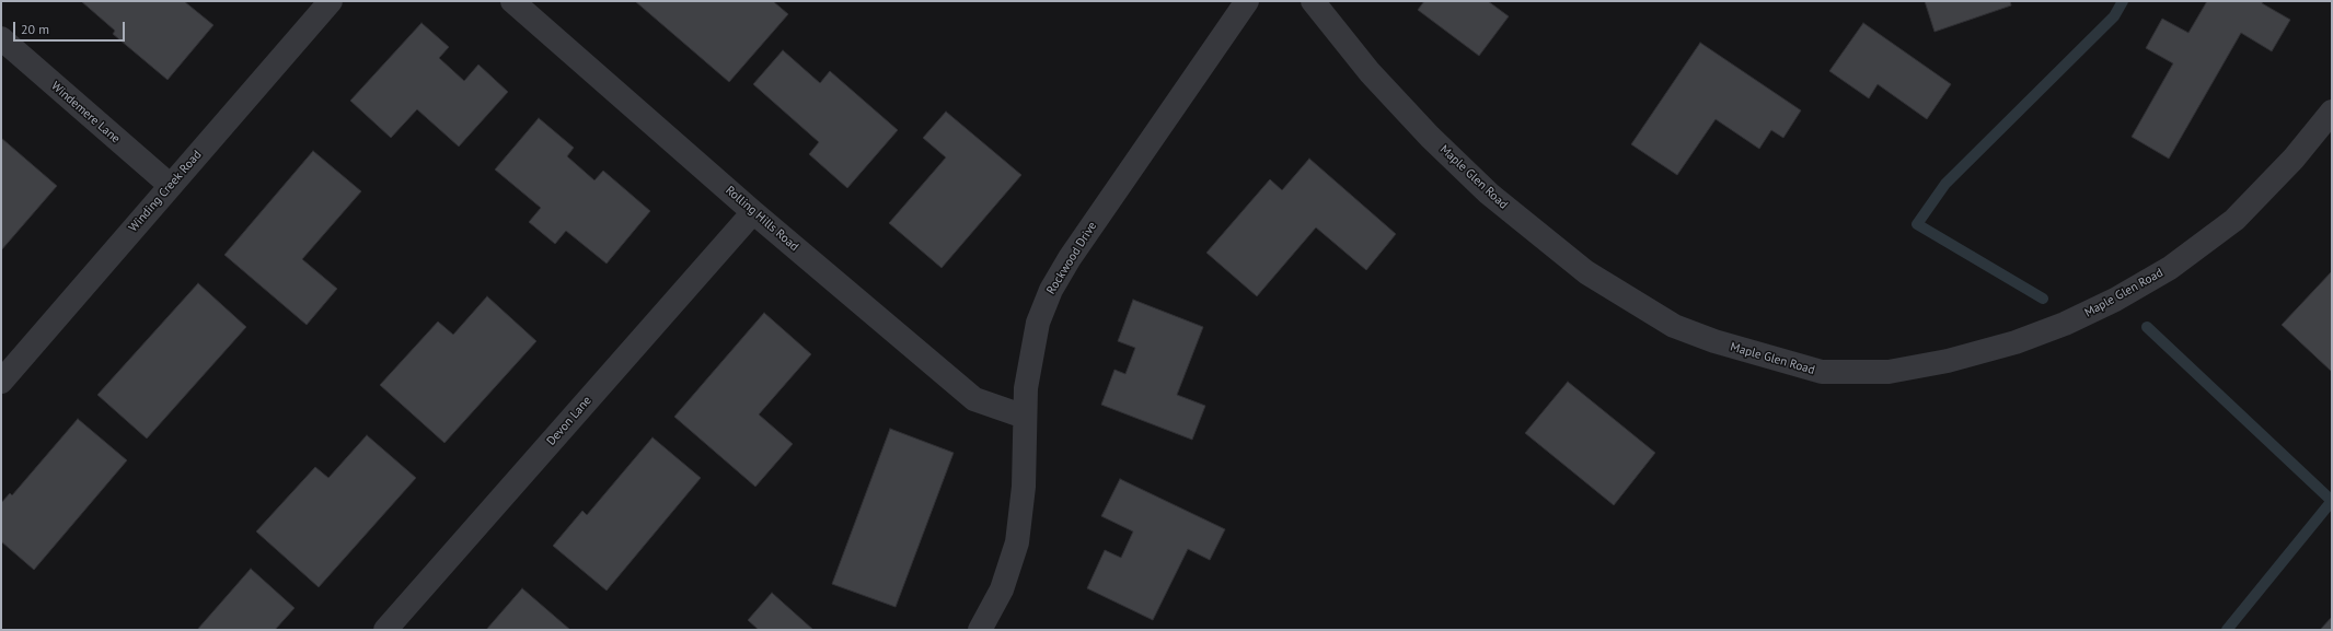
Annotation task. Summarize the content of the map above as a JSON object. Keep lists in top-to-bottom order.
{
  "streets": {
    "street": [
      "Windemere Lane",
      "Maple Glen Road",
      "Winding Creek Road",
      "Rolling Hills Road",
      "Rockwood Drive",
      "Devon Lane"
    ]
  },
  "crossings": [
    ["Windemere Lane", "Winding Creek Road"],
    ["Rolling Hills Road", "Rockwood Drive"],
    ["Rolling Hills Road", "Devon Lane"]
  ],
  "scale_bar": "20 m"
}
